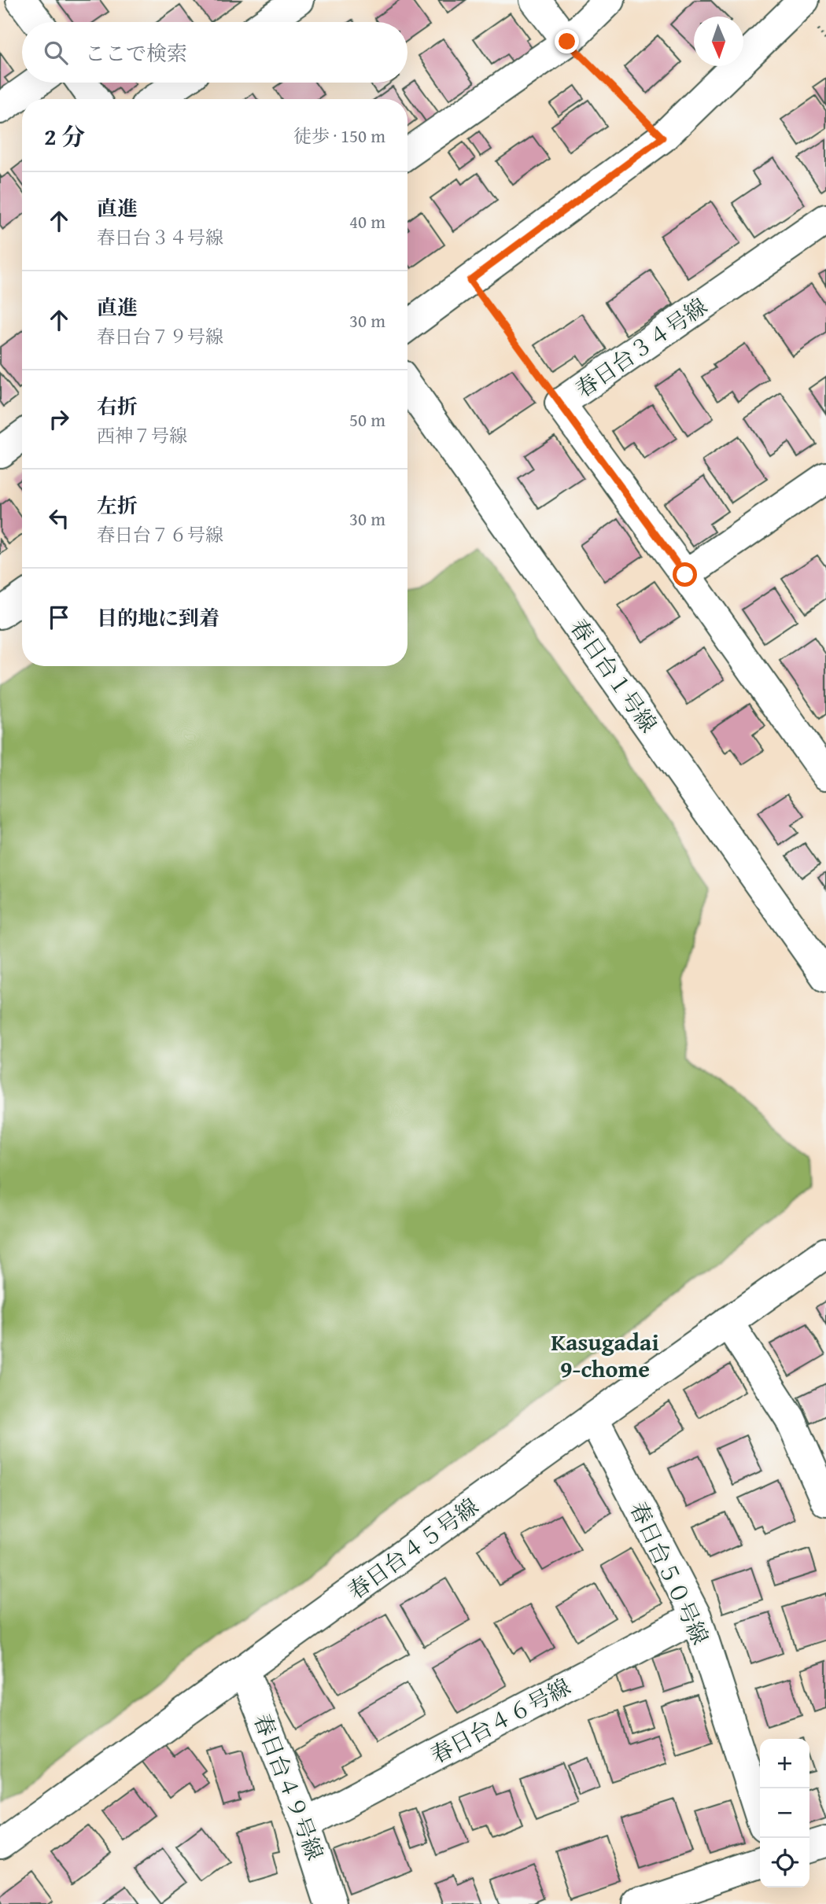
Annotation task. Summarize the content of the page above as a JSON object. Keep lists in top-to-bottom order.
{
  "streets": {
    "street": [
      "春日台３４号線",
      "春日台１号線",
      "春日台４５号線",
      "春日台５０号線",
      "春日台４６号線",
      "春日台４９号線"
    ]
  },
  "crossings": [
    ["春日台４５号線", "春日台５０号線"],
    ["春日台４５号線", "春日台４９号線"],
    ["春日台５０号線", "春日台４６号線"],
    ["春日台４６号線", "春日台４９号線"]
  ],
  "districts": ["Kasugadai 9-chome"],
  "north": "bottom",
  "page": {
    "search": "ここで検索",
    "heading": ["2 分", "徒歩 · 150 m"],
    "list": [
      ["直進", "春日台３４号線", "40 m"],
      ["直進", "春日台７９号線", "30 m"],
      ["右折", "西神７号線", "50 m"],
      ["左折", "春日台７６号線", "30 m"],
      "目的地に到着"
    ],
    "map_buttons": ["+", "−"]
  }
}
